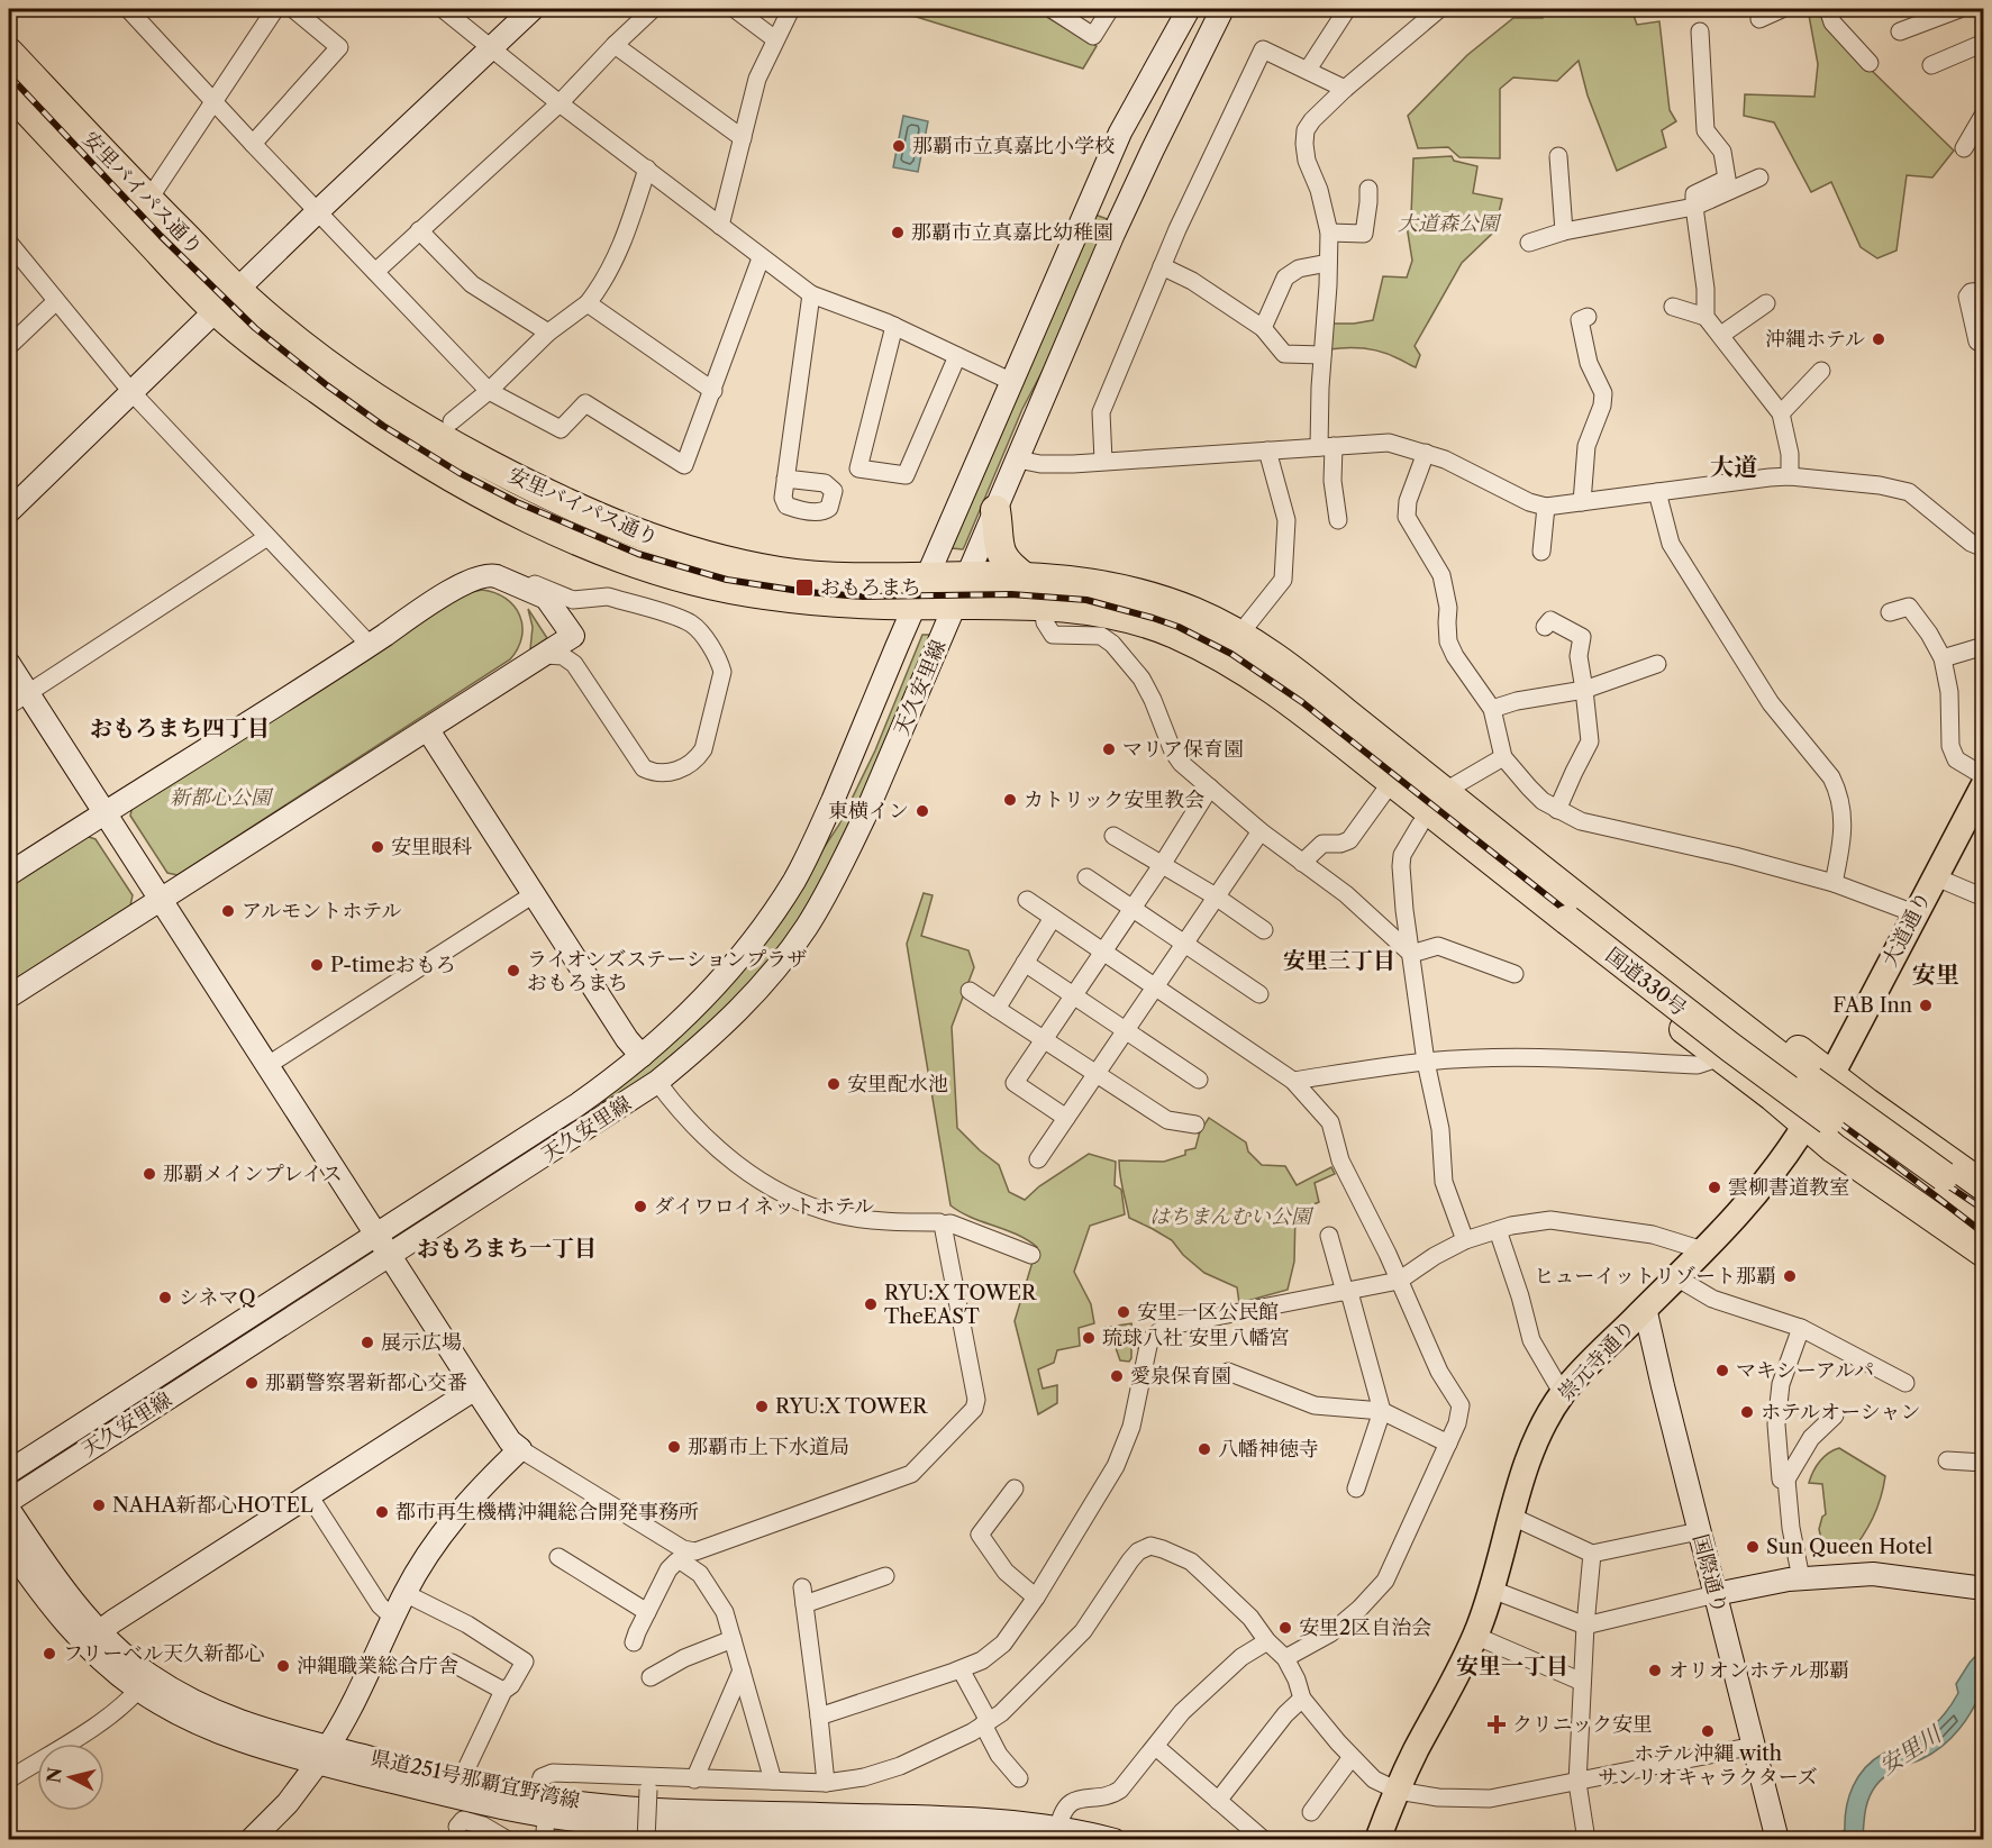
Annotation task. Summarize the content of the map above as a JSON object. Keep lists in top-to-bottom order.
{
  "streets": {
    "highway": ["安里バイパス通り", "国道330号"],
    "main road": ["大道通り", "崇元寺通り"],
    "street": ["天久安里線", "国際通り", "県道251号那覇宜野湾線"]
  },
  "crossings": [
    ["安里バイパス通り", "天久安里線"],
    ["安里バイパス通り", "国道330号"],
    ["大道通り", "崇元寺通り"],
    ["崇元寺通り", "国際通り"]
  ],
  "districts": [
    "大道",
    "おもろまち四丁目",
    "安里三丁目",
    "安里",
    "おもろまち一丁目",
    "安里一丁目"
  ],
  "water": ["安里川"],
  "parks": ["大道森公園", "新都心公園", "はちまんむい公園"],
  "places": {
    "other": [
      "那覇市立真嘉比小学校",
      "那覇市立真嘉比幼稚園",
      "沖縄ホテル",
      "マリア保育園",
      "カトリック安里教会",
      "東横イン",
      "安里眼科",
      "アルモントホテル",
      "P-timeおもろ",
      "ライオンズステーションプラザ おもろまち",
      "FAB Inn",
      "安里配水池",
      "那覇メインプレイス",
      "雲柳書道教室",
      "ダイワロイネットホテル",
      "ヒューイットリゾート那覇",
      "シネマQ",
      "RYU:X TOWER TheEAST",
      "安里一区公民館",
      "琉球八社 安里八幡宮",
      "展示広場",
      "マキシーアルパ",
      "愛泉保育園",
      "那覇警察署新都心交番",
      "RYU:X TOWER",
      "ホテルオーシャン",
      "那覇市上下水道局",
      "八幡神徳寺",
      "NAHA新都心HOTEL",
      "都市再生機構沖縄総合開発事務所",
      "Sun Queen Hotel",
      "安里2区自治会",
      "フリーベル天久新都心",
      "沖縄職業総合庁舎",
      "オリオンホテル那覇",
      "ホテル沖縄 with サンリオキャラクターズ"
    ],
    "transit": ["おもろまち"],
    "health": ["クリニック安里"]
  },
  "north": "left"
}
